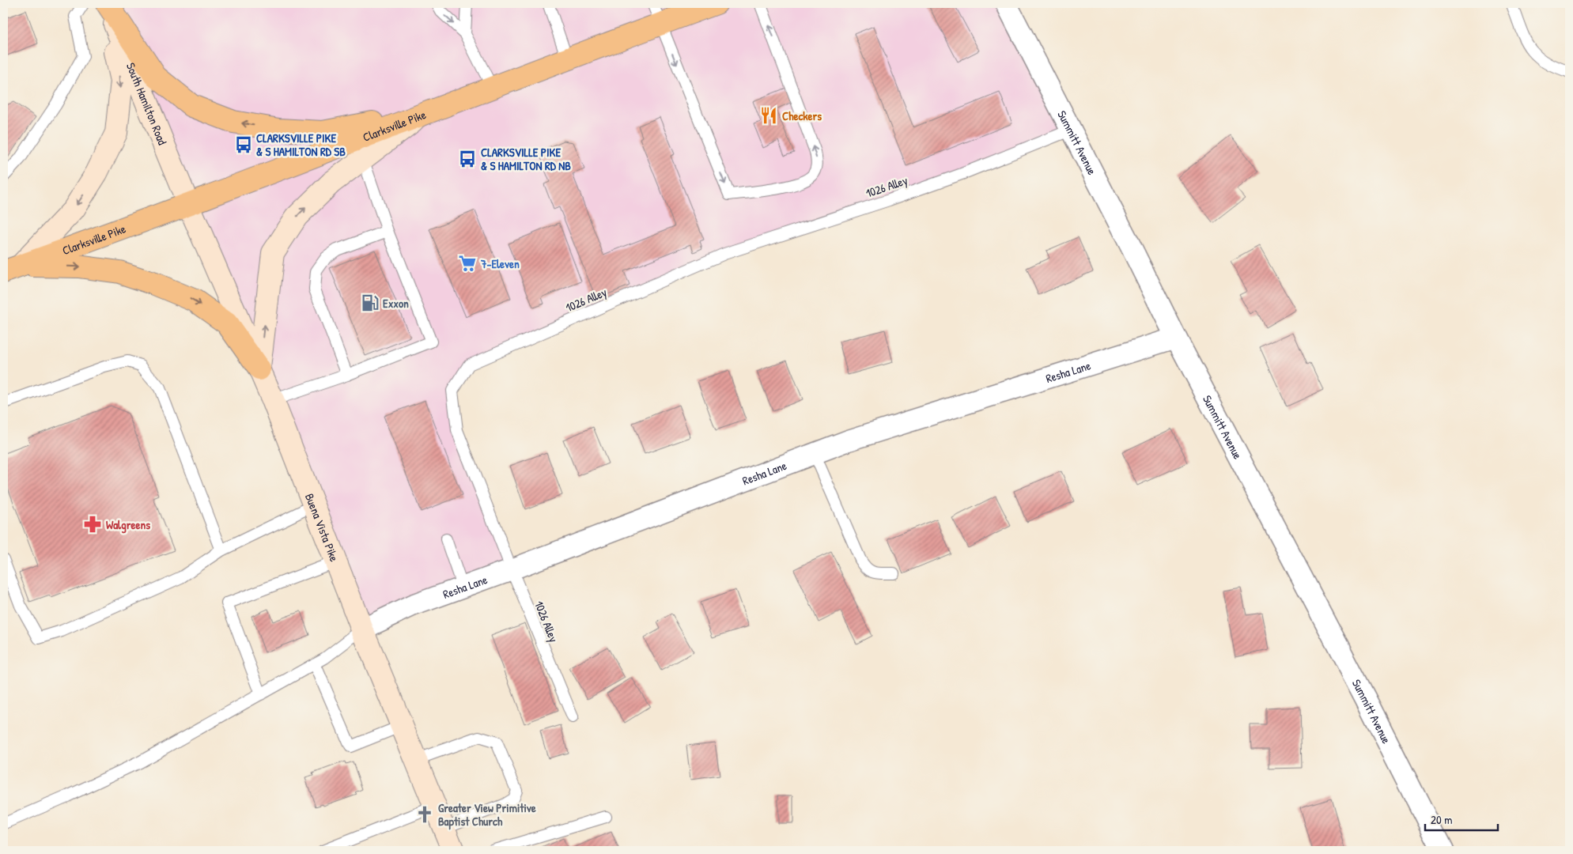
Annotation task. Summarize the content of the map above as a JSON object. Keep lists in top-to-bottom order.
{
  "streets": {
    "main road": ["South Hamilton Road", "Clarksville Pike", "Buena Vista Pike"],
    "street": ["Summitt Avenue", "Resha Lane"],
    "lane": ["1026 Alley"]
  },
  "crossings": [
    ["South Hamilton Road", "Clarksville Pike"],
    ["South Hamilton Road", "Buena Vista Pike"],
    ["Clarksville Pike", "Buena Vista Pike"],
    ["Summitt Avenue", "1026 Alley"],
    ["Summitt Avenue", "Resha Lane"],
    ["1026 Alley", "Resha Lane"],
    ["Resha Lane", "Buena Vista Pike"]
  ],
  "places": {
    "restaurant": ["Checkers"],
    "bus stop": ["CLARKSVILLE PIKE & S HAMILTON RD SB", "CLARKSVILLE PIKE & S HAMILTON RD NB"],
    "supermarket": ["7-Eleven"],
    "fuel station": ["Exxon"],
    "pharmacy": ["Walgreens"],
    "church": ["Greater View Primitive Baptist Church"]
  },
  "scale_bar": "20 m"
}
